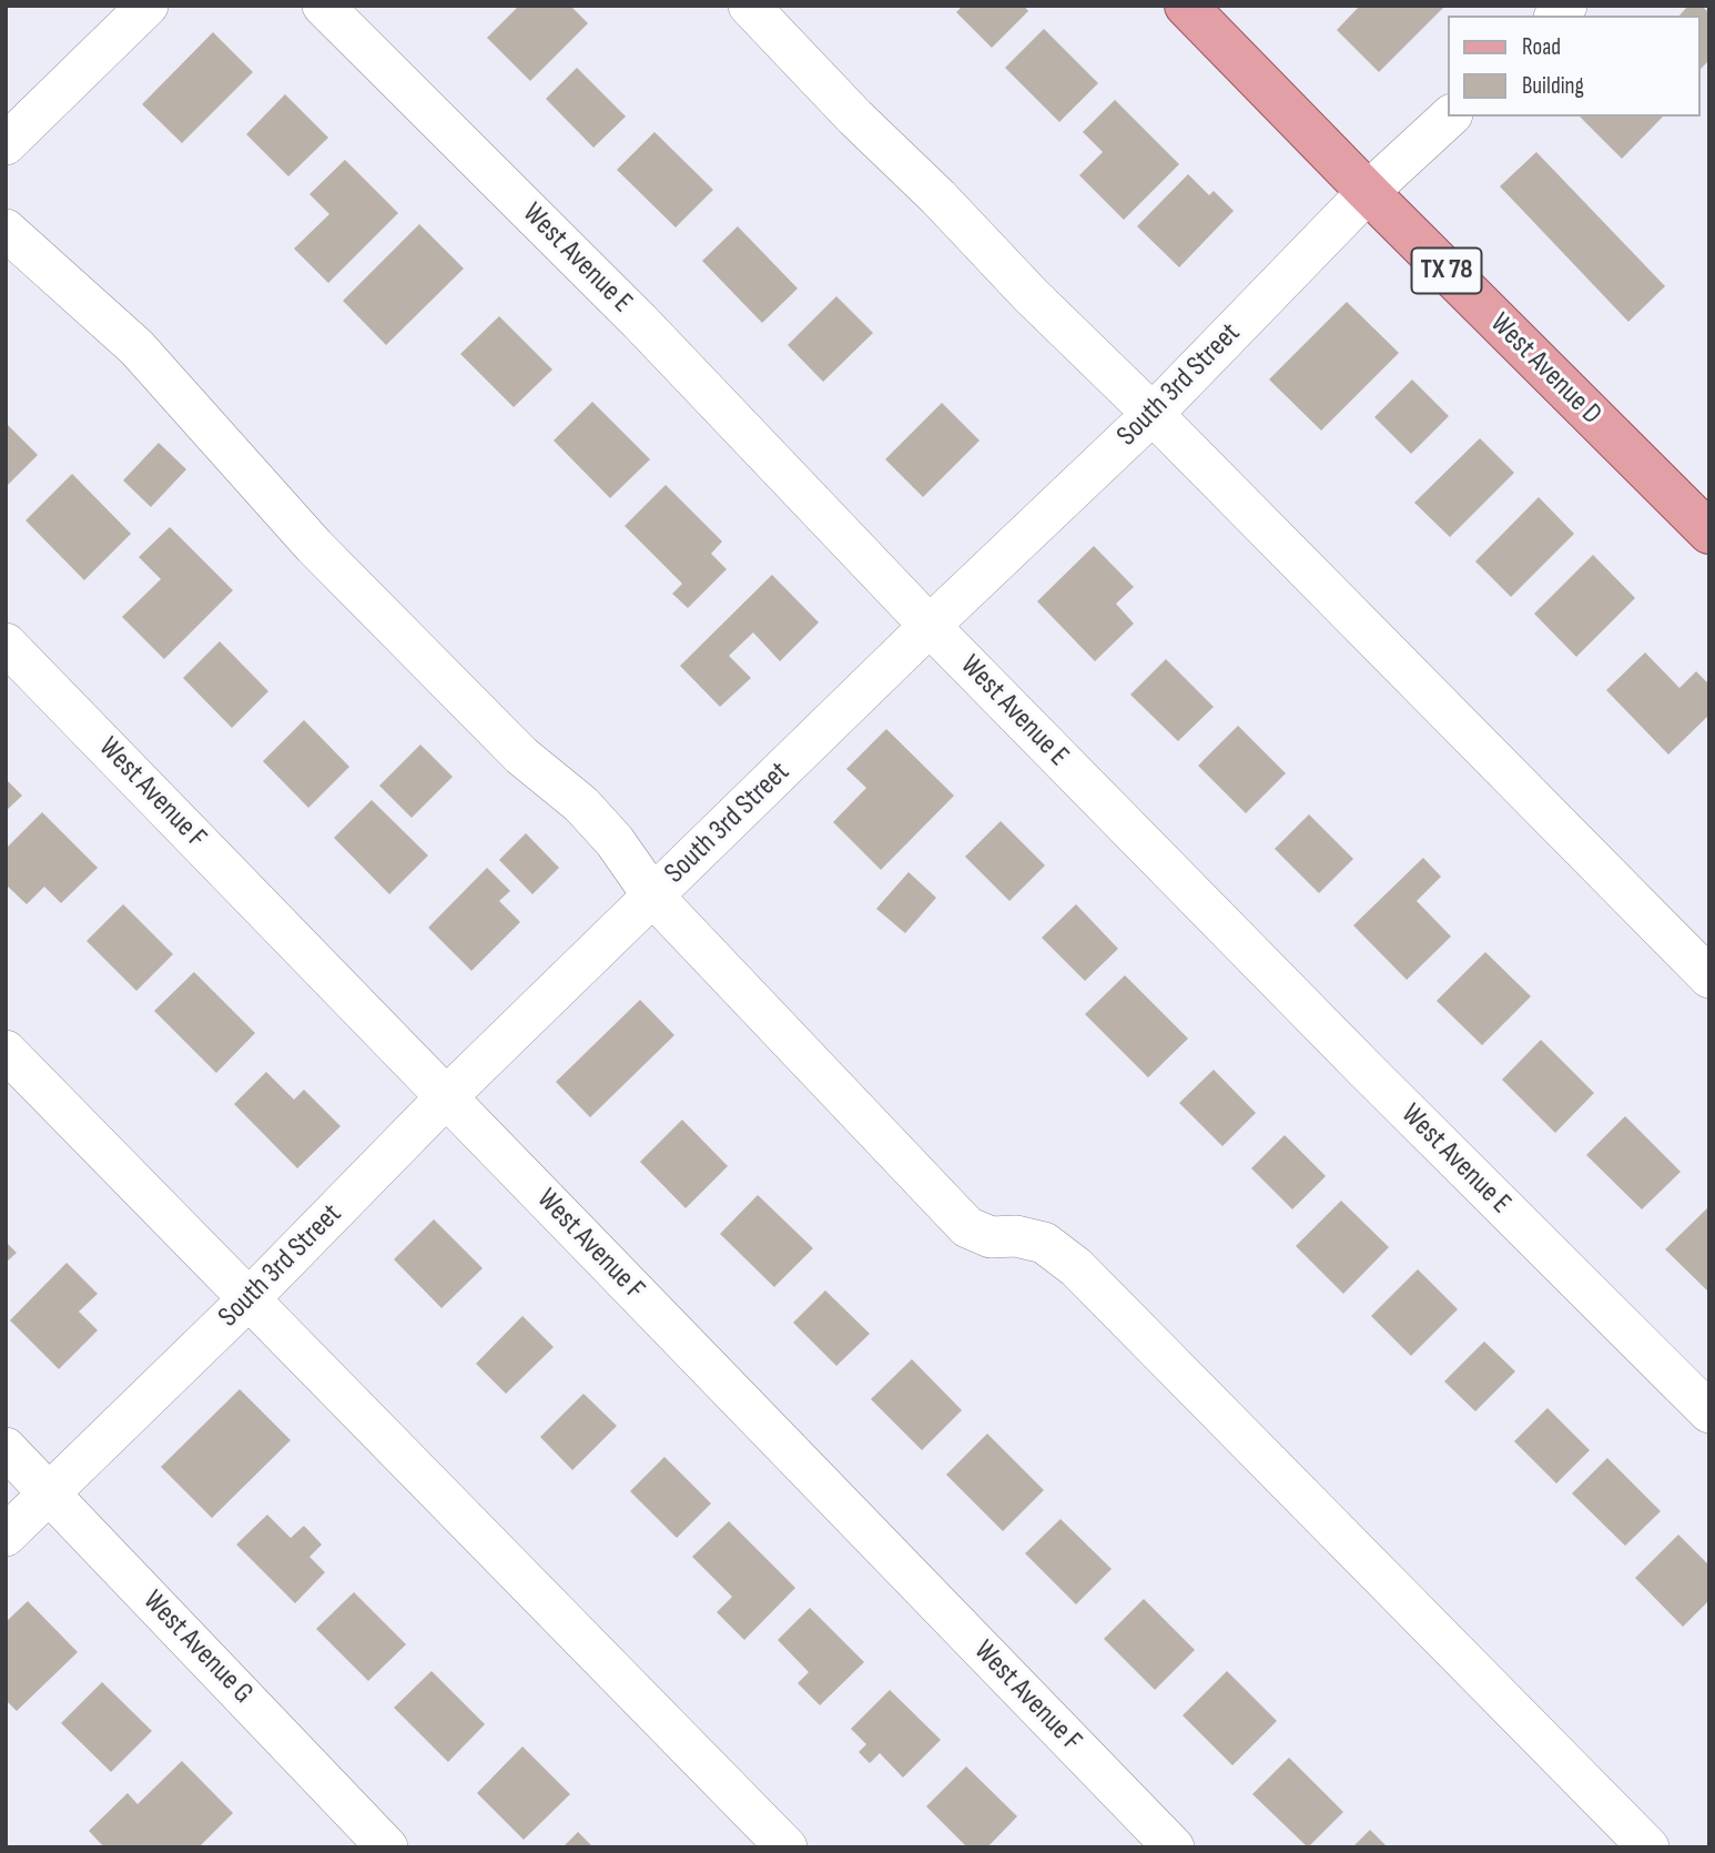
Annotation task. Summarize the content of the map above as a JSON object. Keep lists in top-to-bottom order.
{
  "streets": {
    "main road": ["TX 78", "West Avenue D"],
    "street": [
      "West Avenue E",
      "South 3rd Street",
      "West Avenue F",
      "West Avenue G"
    ]
  },
  "crossings": [
    ["West Avenue E", "South 3rd Street"],
    ["West Avenue D", "South 3rd Street"],
    ["South 3rd Street", "West Avenue F"],
    ["South 3rd Street", "West Avenue G"]
  ],
  "legend": ["Road", "Building"]
}
